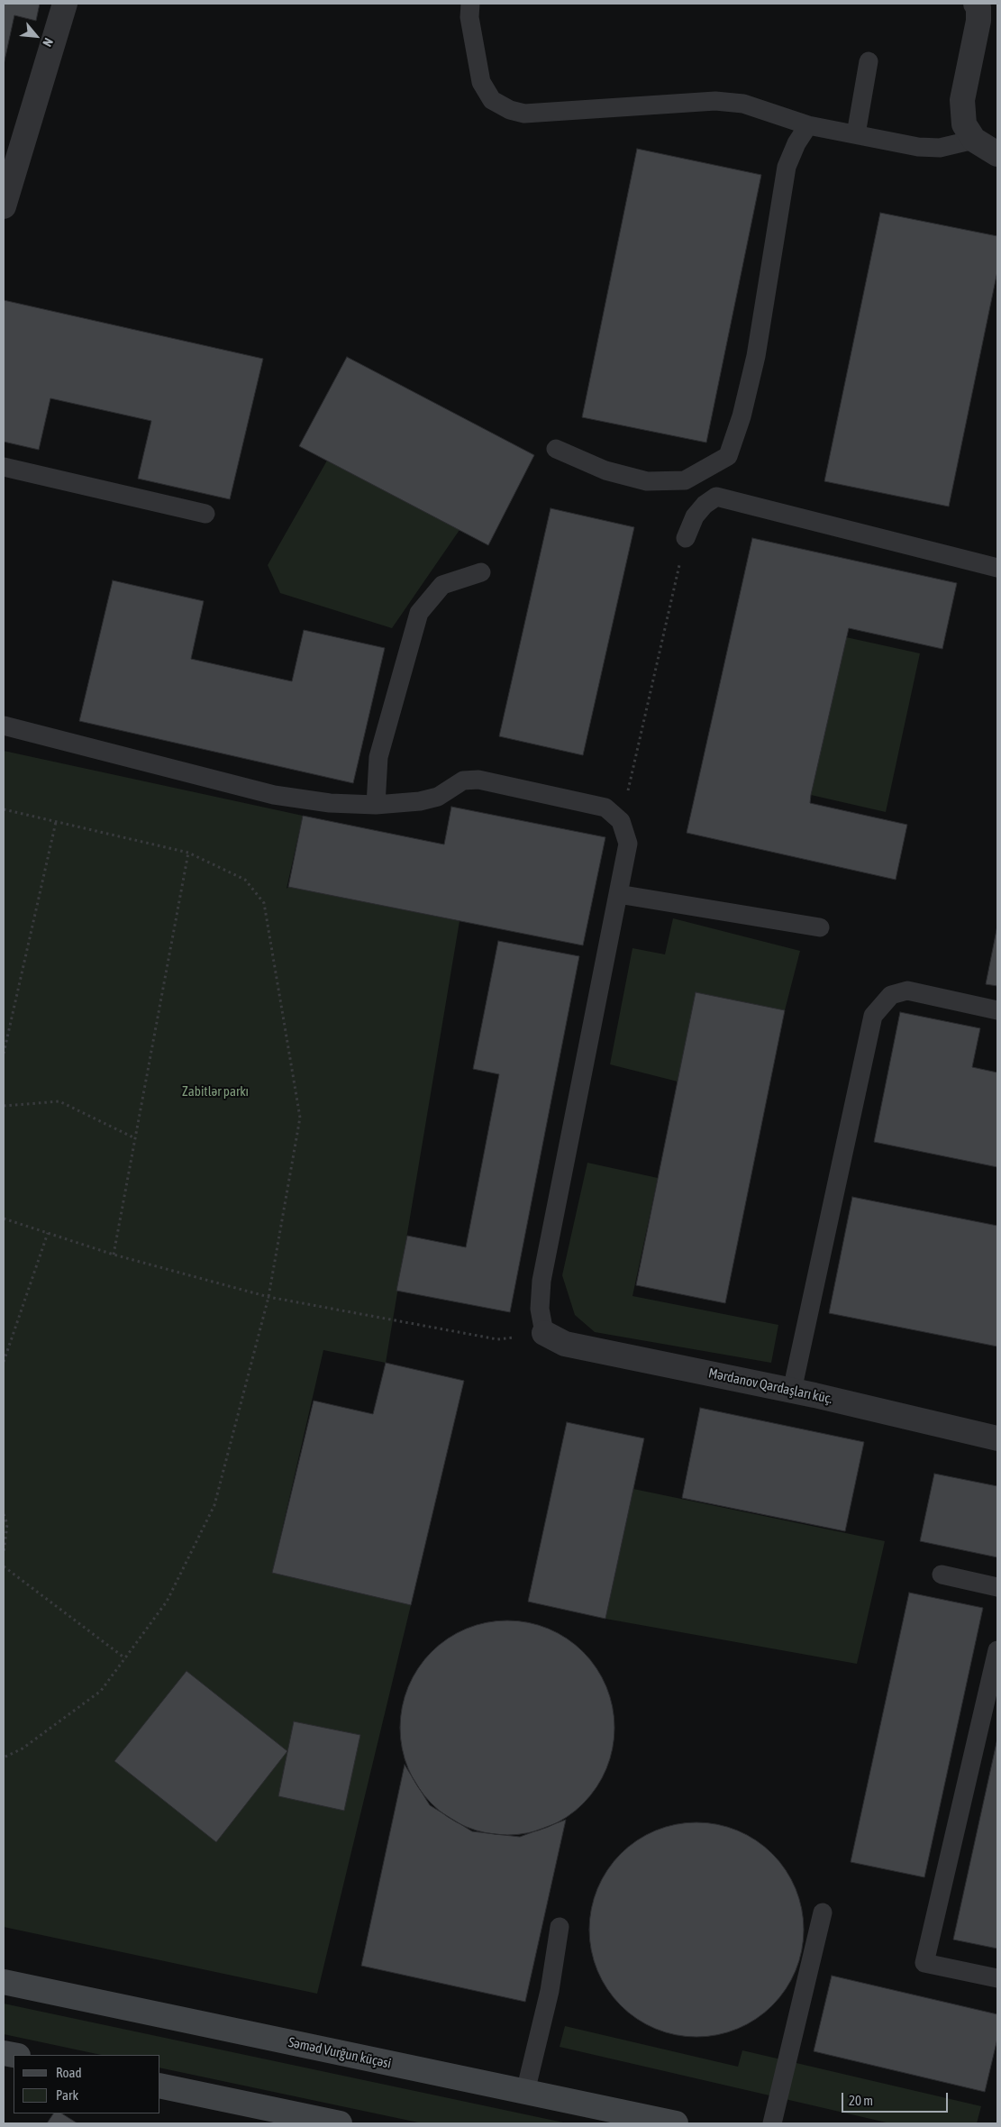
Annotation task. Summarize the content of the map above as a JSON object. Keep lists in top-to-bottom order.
{
  "streets": {
    "main road": ["Səməd Vurğun küçəsi"],
    "street": ["Mərdanov Qardaşları küç."]
  },
  "parks": ["Zabitlər parkı"],
  "legend": ["Road", "Park"],
  "scale_bar": "20 m",
  "north": "bottom right"
}
